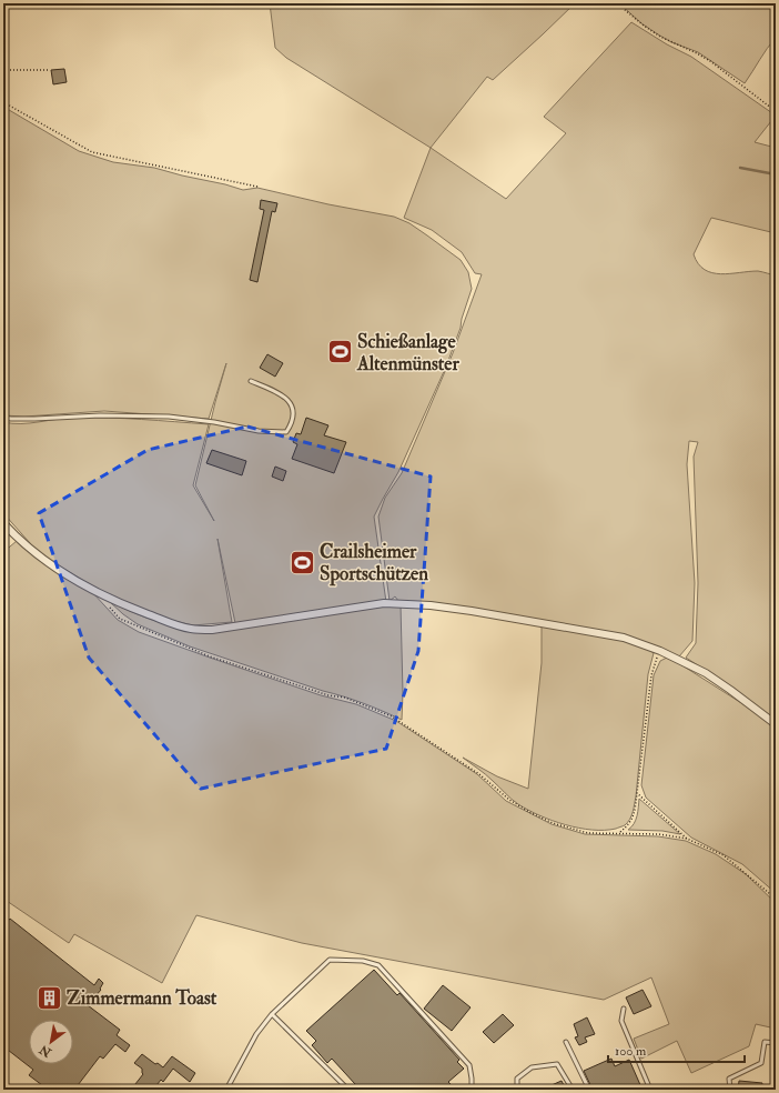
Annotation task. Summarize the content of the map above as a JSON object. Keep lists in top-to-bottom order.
{
  "places": {
    "sports": ["Schießanlage Altenmünster", "Crailsheimer Sportschützen"],
    "building": ["Zimmermann Toast"]
  },
  "scale_bar": "100 m",
  "north": "bottom left"
}
